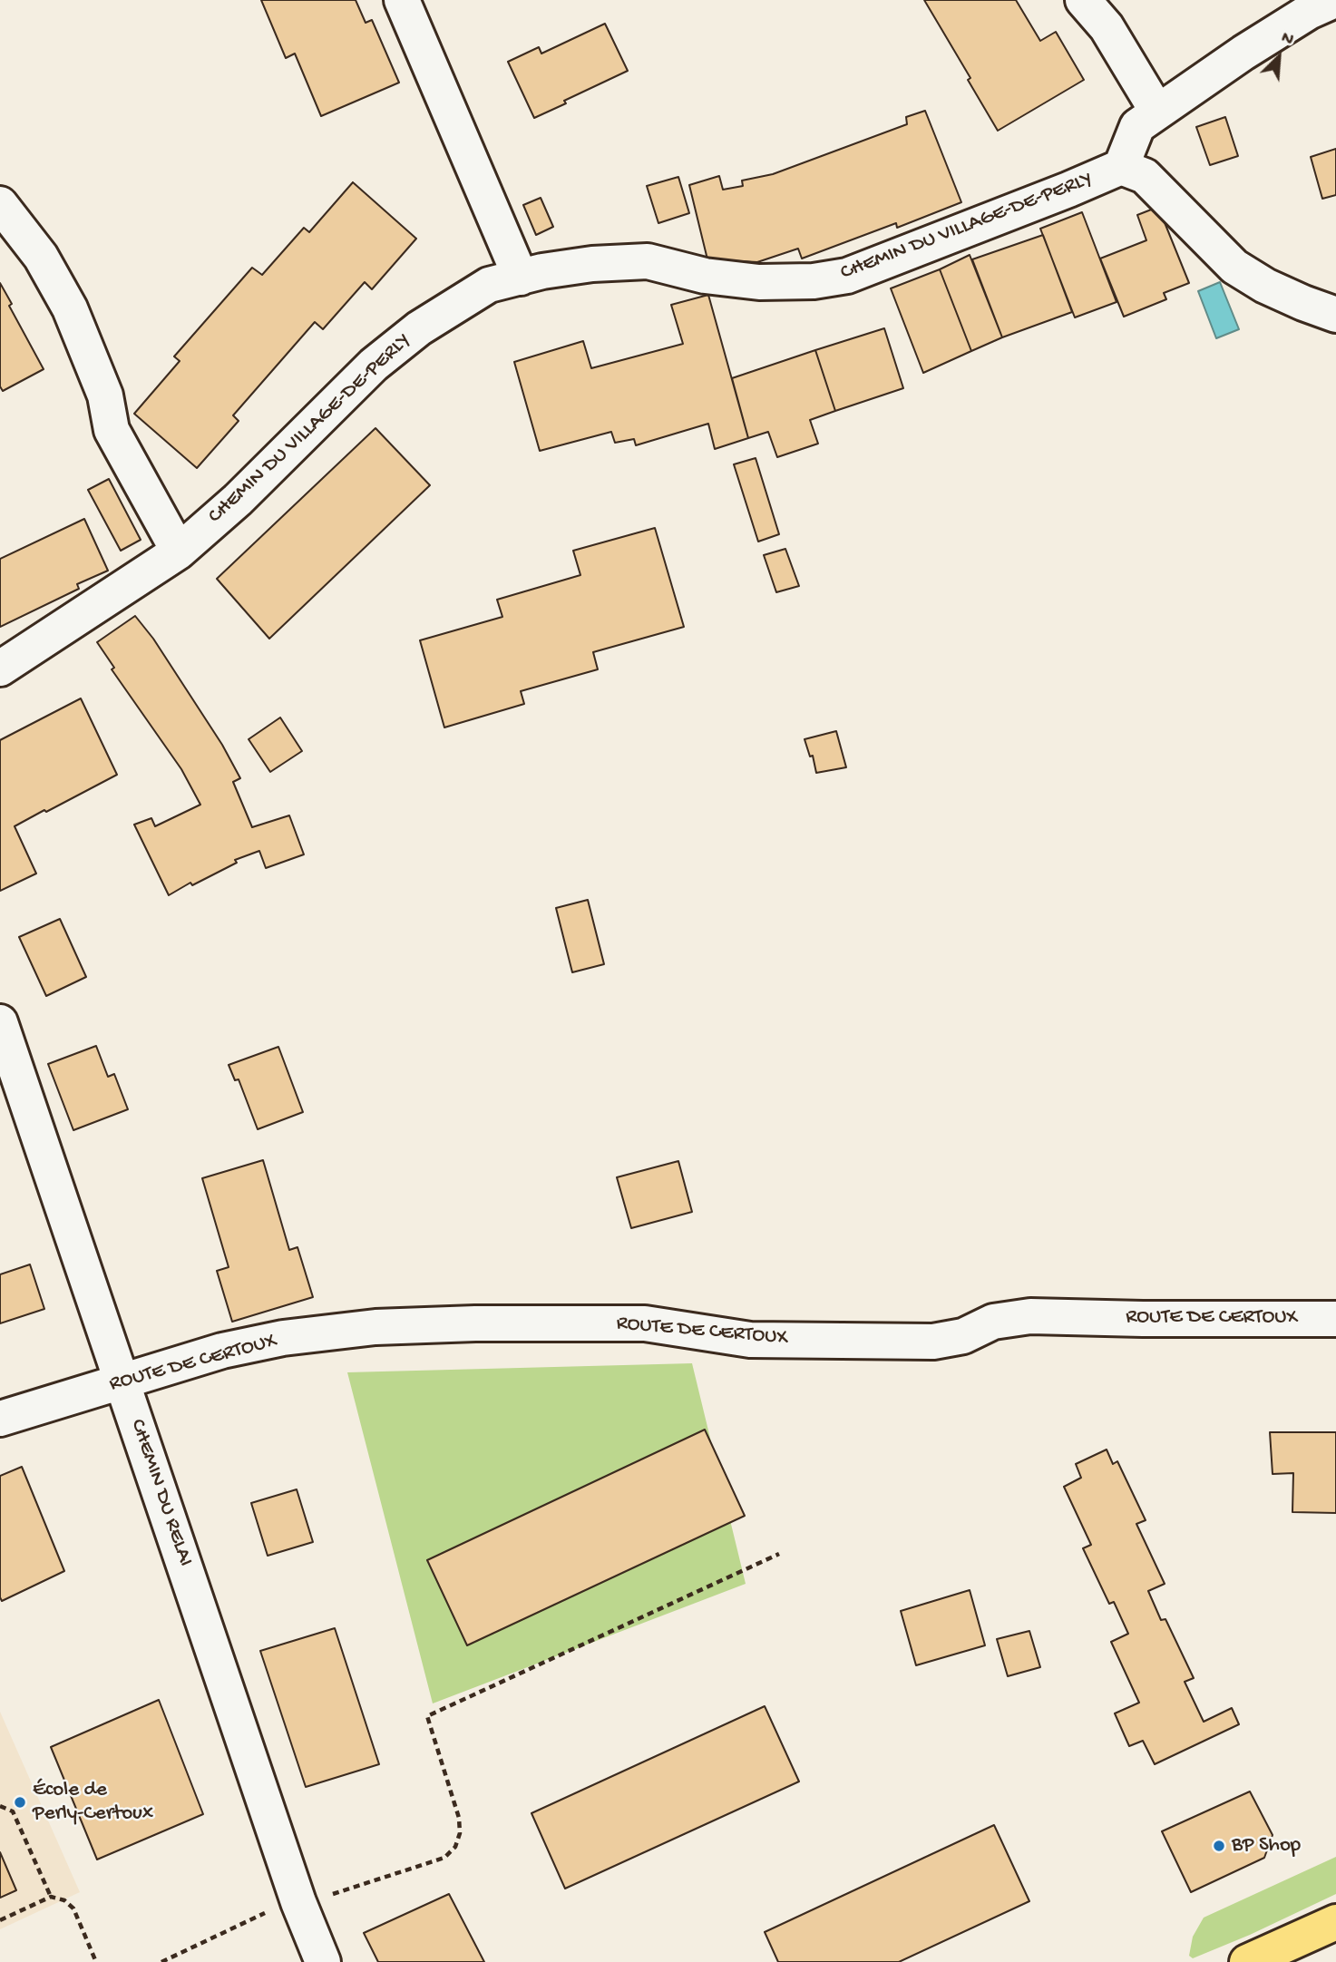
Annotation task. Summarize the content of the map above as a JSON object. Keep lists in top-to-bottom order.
{
  "streets": {
    "street": ["CHEMIN DU VILLAGE-DE-PERLY", "ROUTE DE CERTOUX", "CHEMIN DU RELAI"]
  },
  "crossings": [
    ["ROUTE DE CERTOUX", "CHEMIN DU RELAI"]
  ],
  "places": ["École de Perly-Certoux", "BP Shop"],
  "north": "top right"
}
